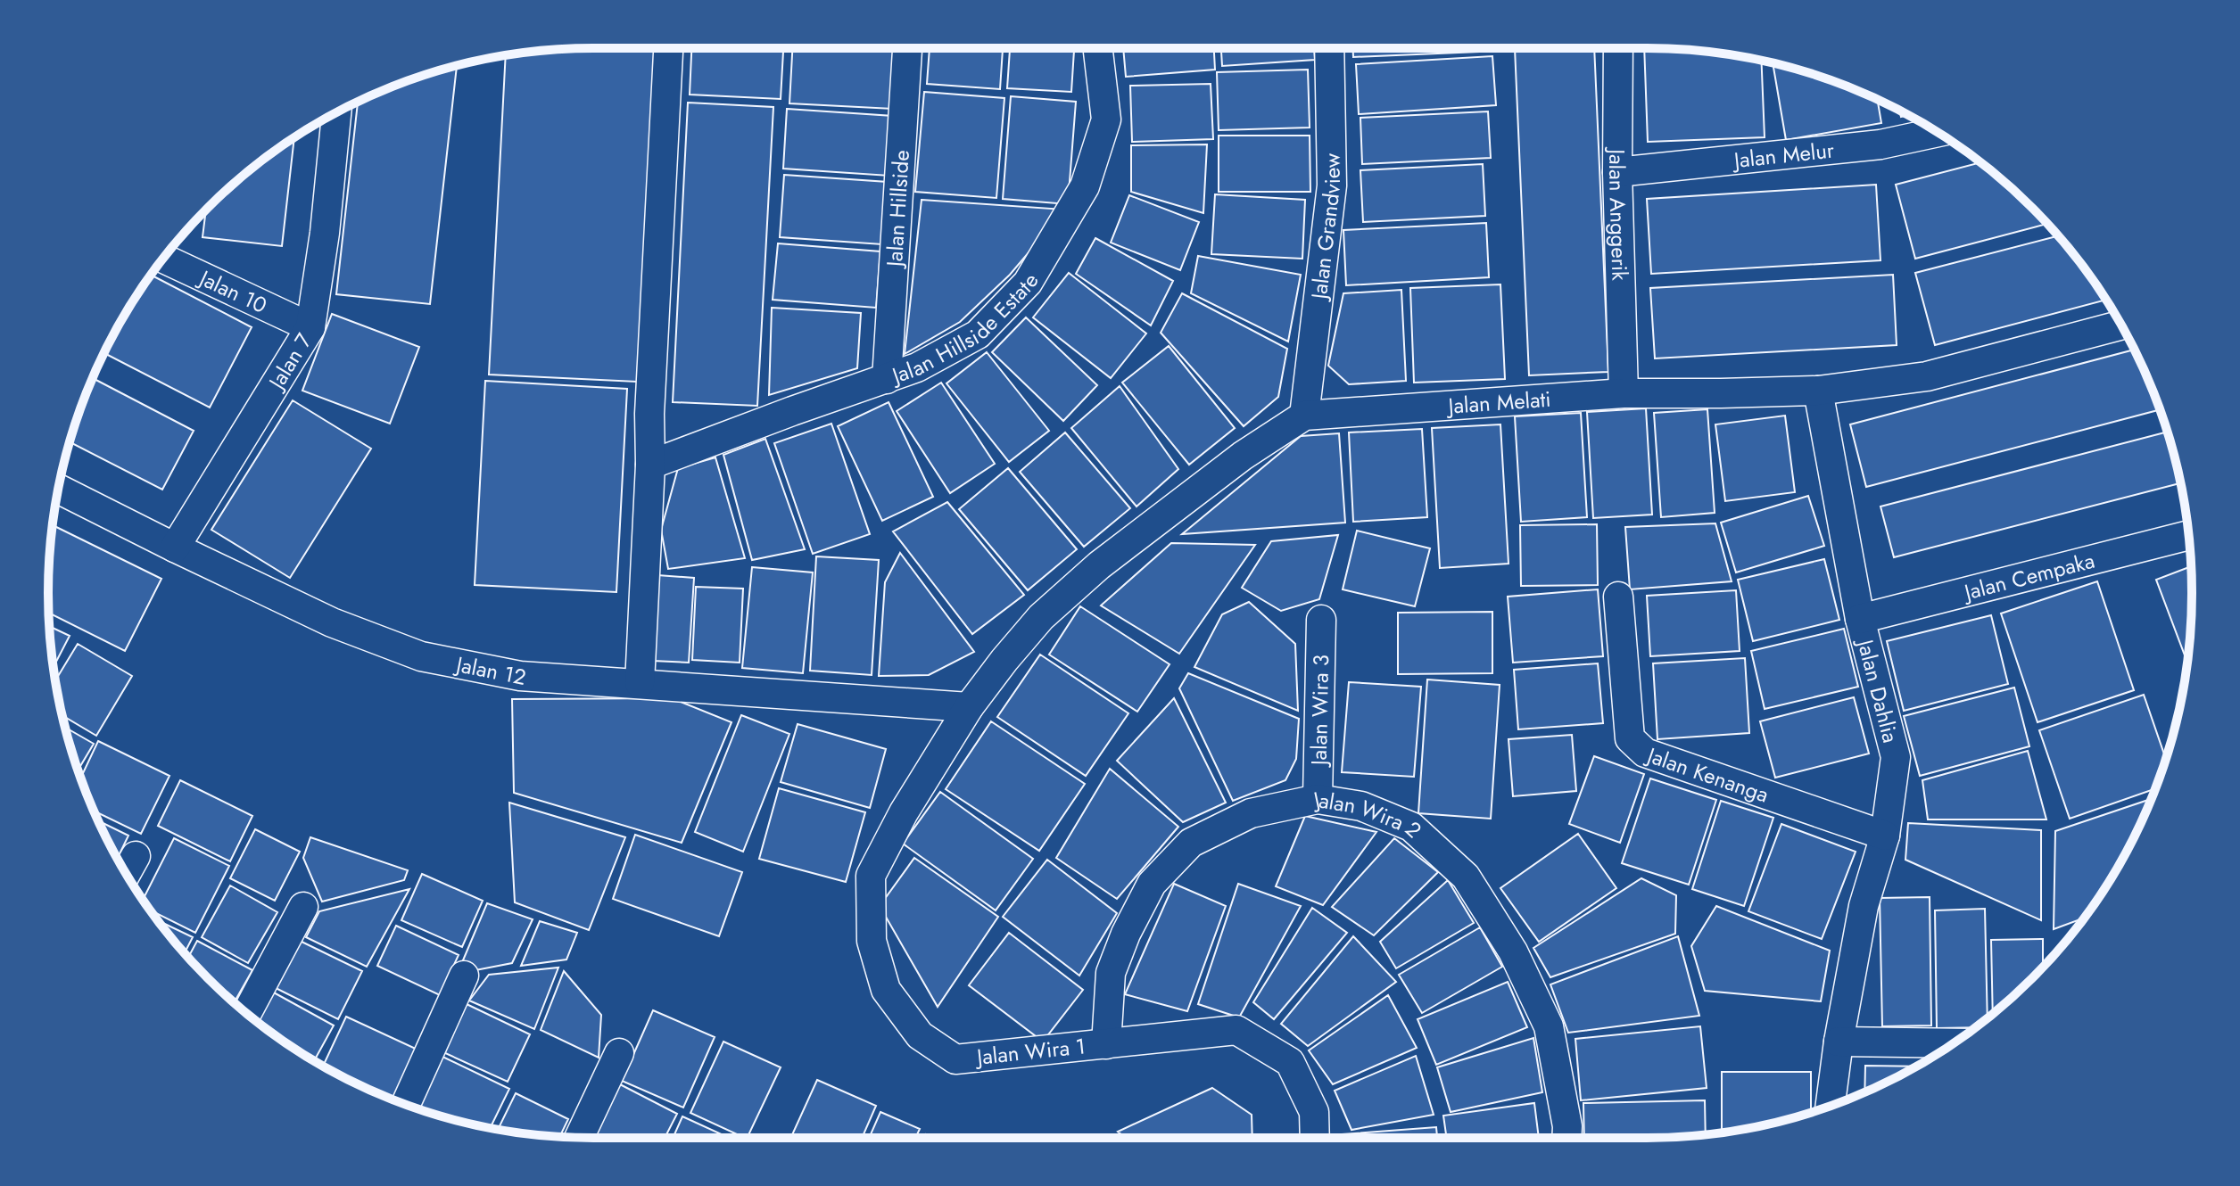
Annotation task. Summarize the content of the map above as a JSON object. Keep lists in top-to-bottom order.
{
  "streets": {
    "street": [
      "Jalan Melur",
      "Jalan Hillside",
      "Jalan Anggerik",
      "Jalan Grandview",
      "Jalan 10",
      "Jalan Hillside Estate",
      "Jalan 7",
      "Jalan Melati",
      "Jalan Cempaka",
      "Jalan 12",
      "Jalan Dahlia",
      "Jalan Wira 3",
      "Jalan Kenanga",
      "Jalan Wira 2",
      "Jalan Wira 1"
    ]
  },
  "crossings": [
    ["Jalan Melur", "Jalan Anggerik"],
    ["Jalan Hillside", "Jalan Hillside Estate"],
    ["Jalan Anggerik", "Jalan Melati"],
    ["Jalan Grandview", "Jalan Melati"],
    ["Jalan 10", "Jalan 7"],
    ["Jalan 7", "Jalan 12"],
    ["Jalan Melati", "Jalan 12"],
    ["Jalan Melati", "Jalan Dahlia"],
    ["Jalan Melati", "Jalan Wira 1"],
    ["Jalan Cempaka", "Jalan Dahlia"],
    ["Jalan 12", "Jalan Wira 1"],
    ["Jalan Dahlia", "Jalan Kenanga"],
    ["Jalan Wira 3", "Jalan Wira 2"],
    ["Jalan Wira 2", "Jalan Wira 1"]
  ]
}
